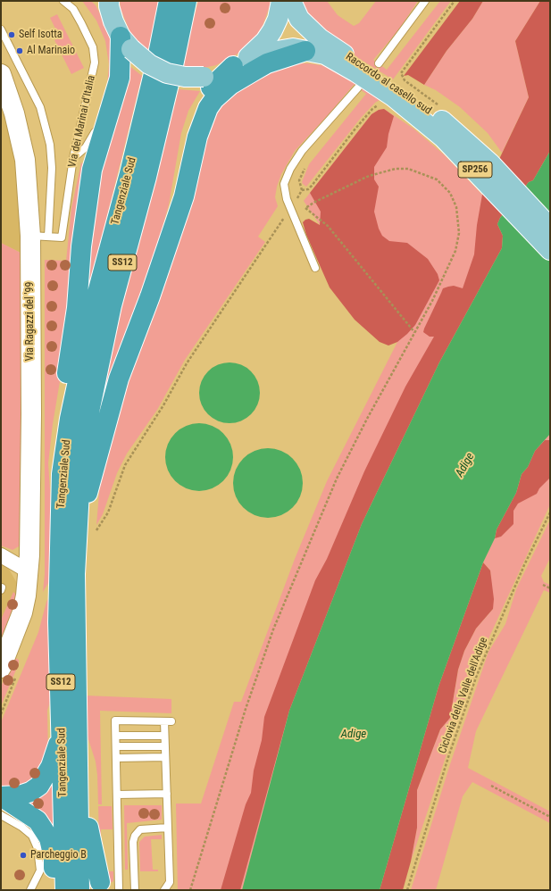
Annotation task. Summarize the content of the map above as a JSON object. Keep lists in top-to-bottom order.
{
  "streets": {
    "highway": ["Tangenziale Sud", "SS12"],
    "main road": ["Raccordo al casello sud", "SP256"],
    "street": ["Via Ragazzi del '99"],
    "lane": ["Via dei Marinai d'Italia"],
    "path": ["Ciclovia della Valle dell'Adige"]
  },
  "crossings": [
    ["Via dei Marinai d'Italia", "Via Ragazzi del '99"]
  ],
  "water": ["Adige"],
  "places": ["Self Isotta", "Al Marinaio", "Parcheggio B"]
}
